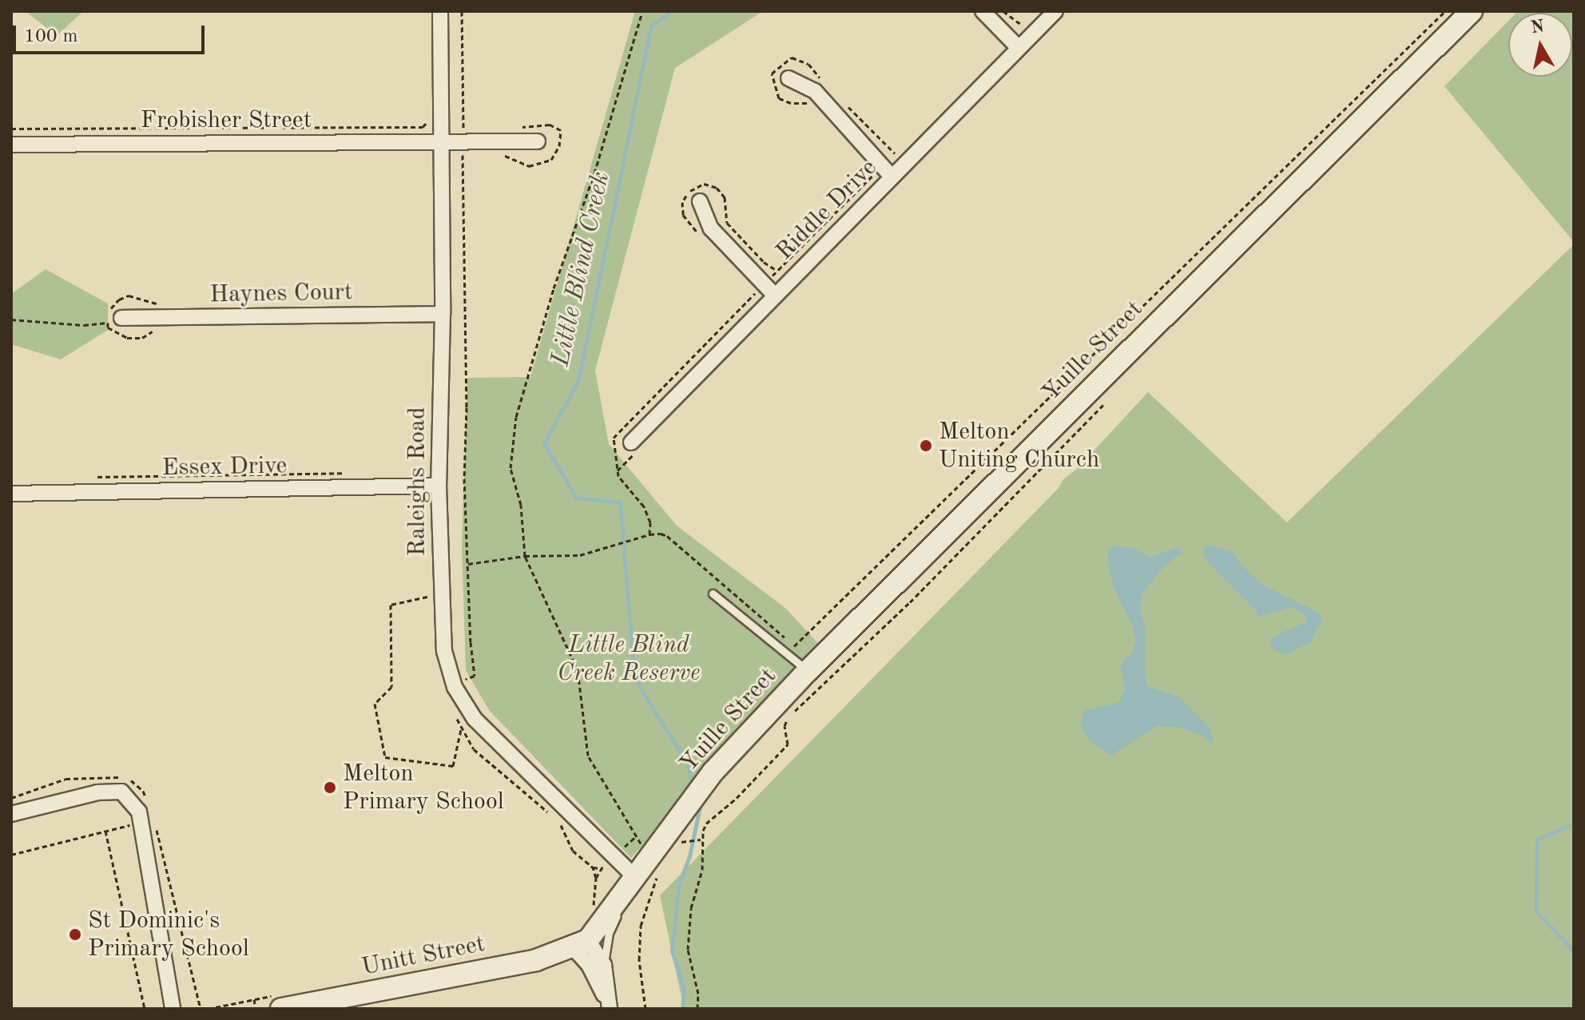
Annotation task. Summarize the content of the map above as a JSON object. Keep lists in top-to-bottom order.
{
  "streets": {
    "street": [
      "Frobisher Street",
      "Riddle Drive",
      "Haynes Court",
      "Yuille Street",
      "Essex Drive",
      "Raleighs Road",
      "Unitt Street"
    ]
  },
  "crossings": [
    ["Frobisher Street", "Raleighs Road"],
    ["Haynes Court", "Raleighs Road"],
    ["Yuille Street", "Raleighs Road"],
    ["Yuille Street", "Unitt Street"],
    ["Essex Drive", "Raleighs Road"]
  ],
  "water": ["Little Blind Creek"],
  "parks": ["Little Blind Creek Reserve"],
  "places": ["Melton Uniting Church", "Melton Primary School", "St Dominic's Primary School"],
  "scale_bar": "100 m",
  "north": "top"
}
